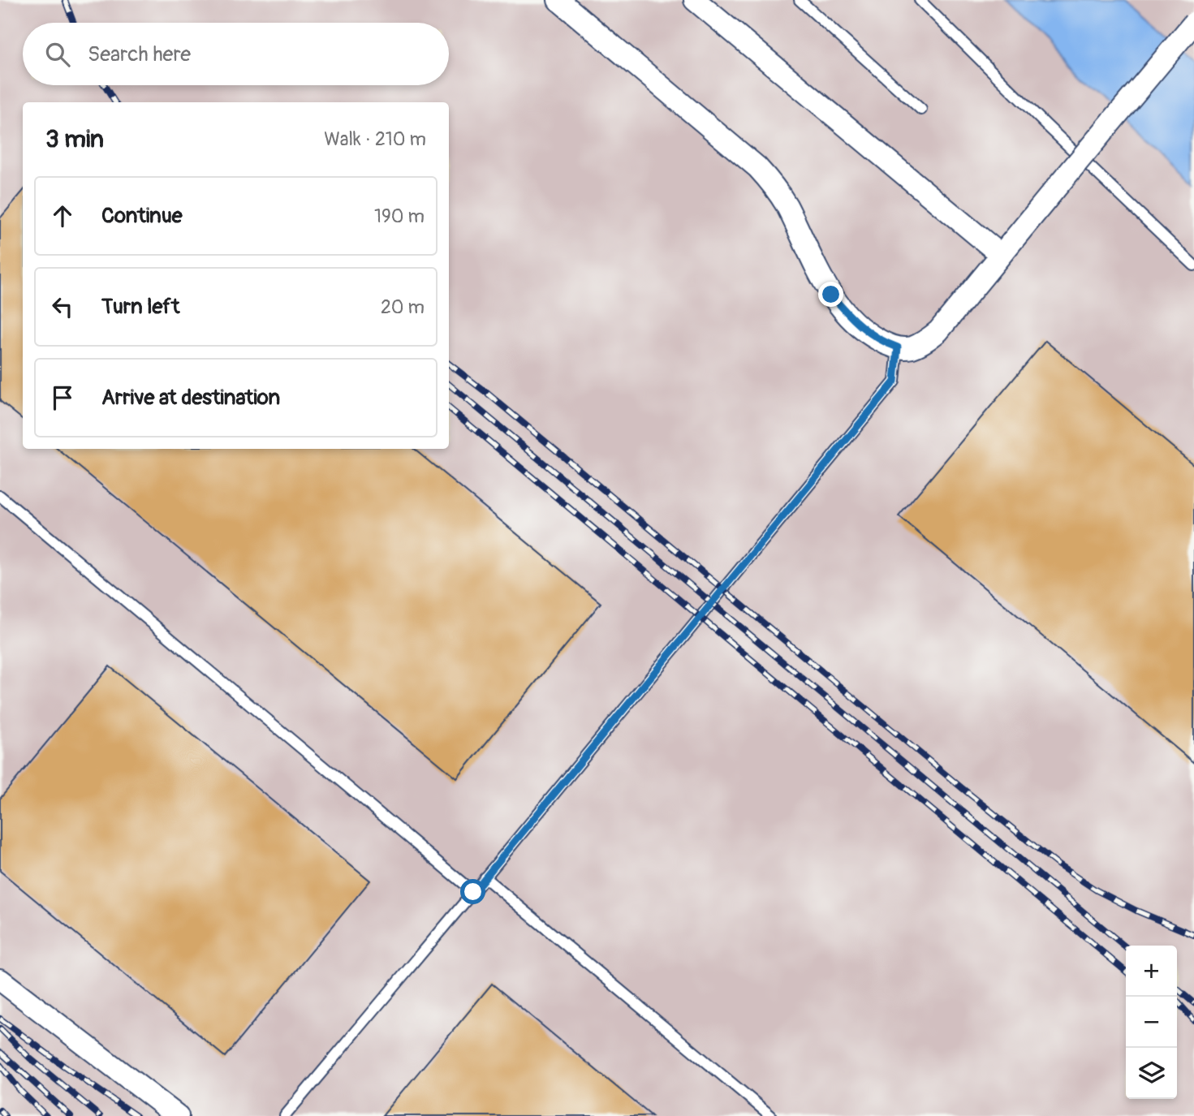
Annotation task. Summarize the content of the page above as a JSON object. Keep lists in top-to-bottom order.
{
  "page": {
    "search": "Search here",
    "heading": ["3 min", "Walk · 210 m"],
    "list": [
      ["Continue", "190 m"],
      ["Turn left", "20 m"],
      "Arrive at destination"
    ],
    "map_buttons": ["+", "−"]
  }
}
